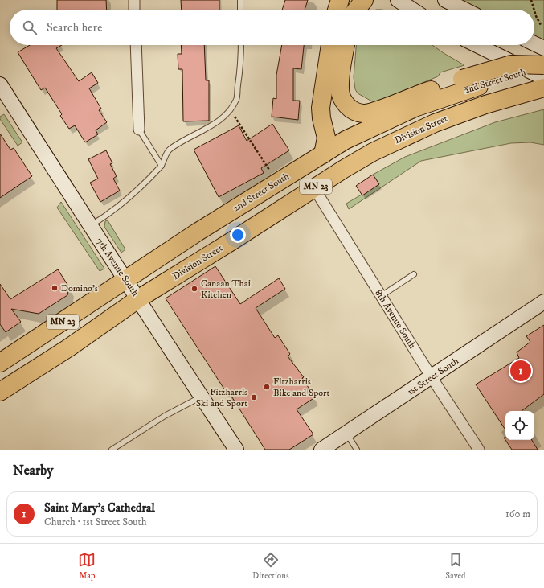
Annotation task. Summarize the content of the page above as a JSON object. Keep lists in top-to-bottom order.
{
  "streets": {
    "highway": ["2nd Street South", "Division Street", "MN 23"],
    "street": ["7th Avenue South", "8th Avenue South", "1st Street South"]
  },
  "crossings": [
    ["2nd Street South", "7th Avenue South"],
    ["Division Street", "7th Avenue South"],
    ["Division Street", "8th Avenue South"],
    ["8th Avenue South", "1st Street South"]
  ],
  "places": [
    "Domino's",
    "Canaan Thai Kitchen",
    "Fitzharris Bike and Sport",
    "Fitzharris Ski and Sport"
  ],
  "page": {
    "search": "Search here",
    "pins": "1",
    "heading": "Nearby",
    "list": [
      {
        "mark": "1",
        "name": "Saint Mary's Cathedral",
        "note": "Church · 1st Street South",
        "value": "160 m"
      }
    ],
    "nav": ["Map", "Directions", "Saved"]
  }
}
